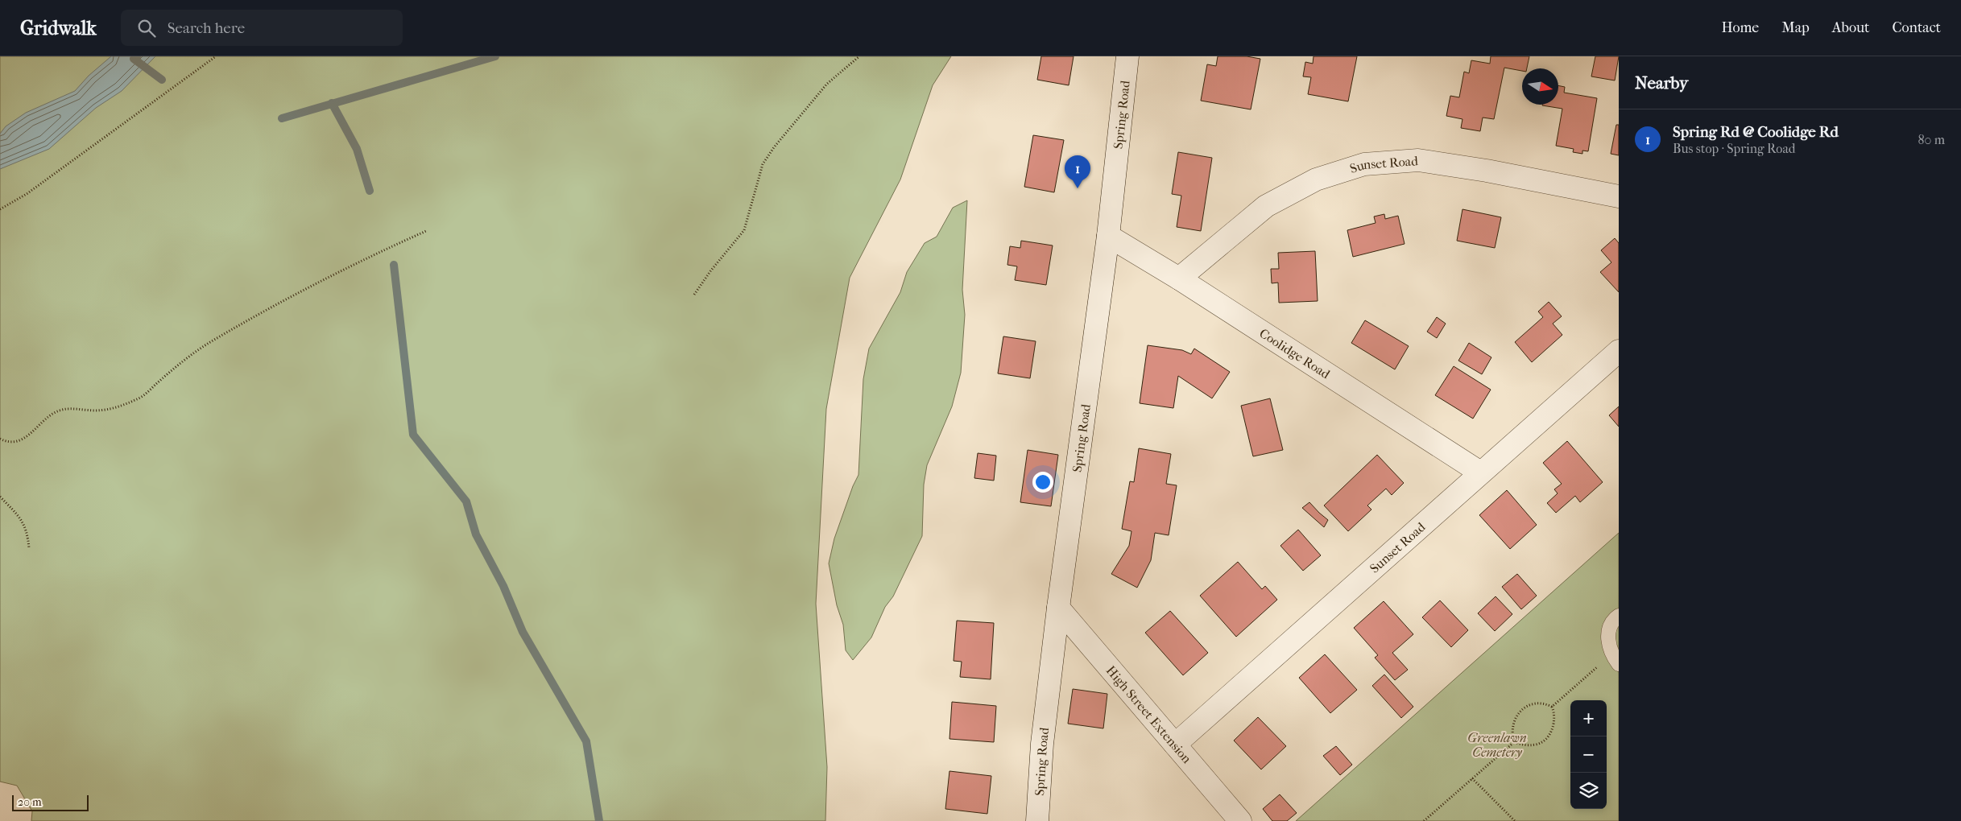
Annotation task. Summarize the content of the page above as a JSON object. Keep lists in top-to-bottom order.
{
  "streets": {
    "street": [
      "Spring Road",
      "Sunset Road",
      "Coolidge Road",
      "High Street Extension"
    ]
  },
  "crossings": [
    ["Spring Road", "Coolidge Road"],
    ["Spring Road", "High Street Extension"],
    ["Sunset Road", "Coolidge Road"],
    ["Sunset Road", "High Street Extension"]
  ],
  "parks": ["Greenlawn Cemetery"],
  "scale_bar": "20 m",
  "north": "right",
  "page": {
    "header": "Gridwalk",
    "search": "Search here",
    "nav": [
      "Home",
      "Map",
      "About",
      "Contact"
    ],
    "heading": "Nearby",
    "list": [
      {
        "mark": "1",
        "name": "Spring Rd @ Coolidge Rd",
        "note": "Bus stop · Spring Road",
        "value": "80 m"
      }
    ],
    "pins": "1",
    "map_buttons": ["+", "−"],
    "scale": "20 m"
  }
}
